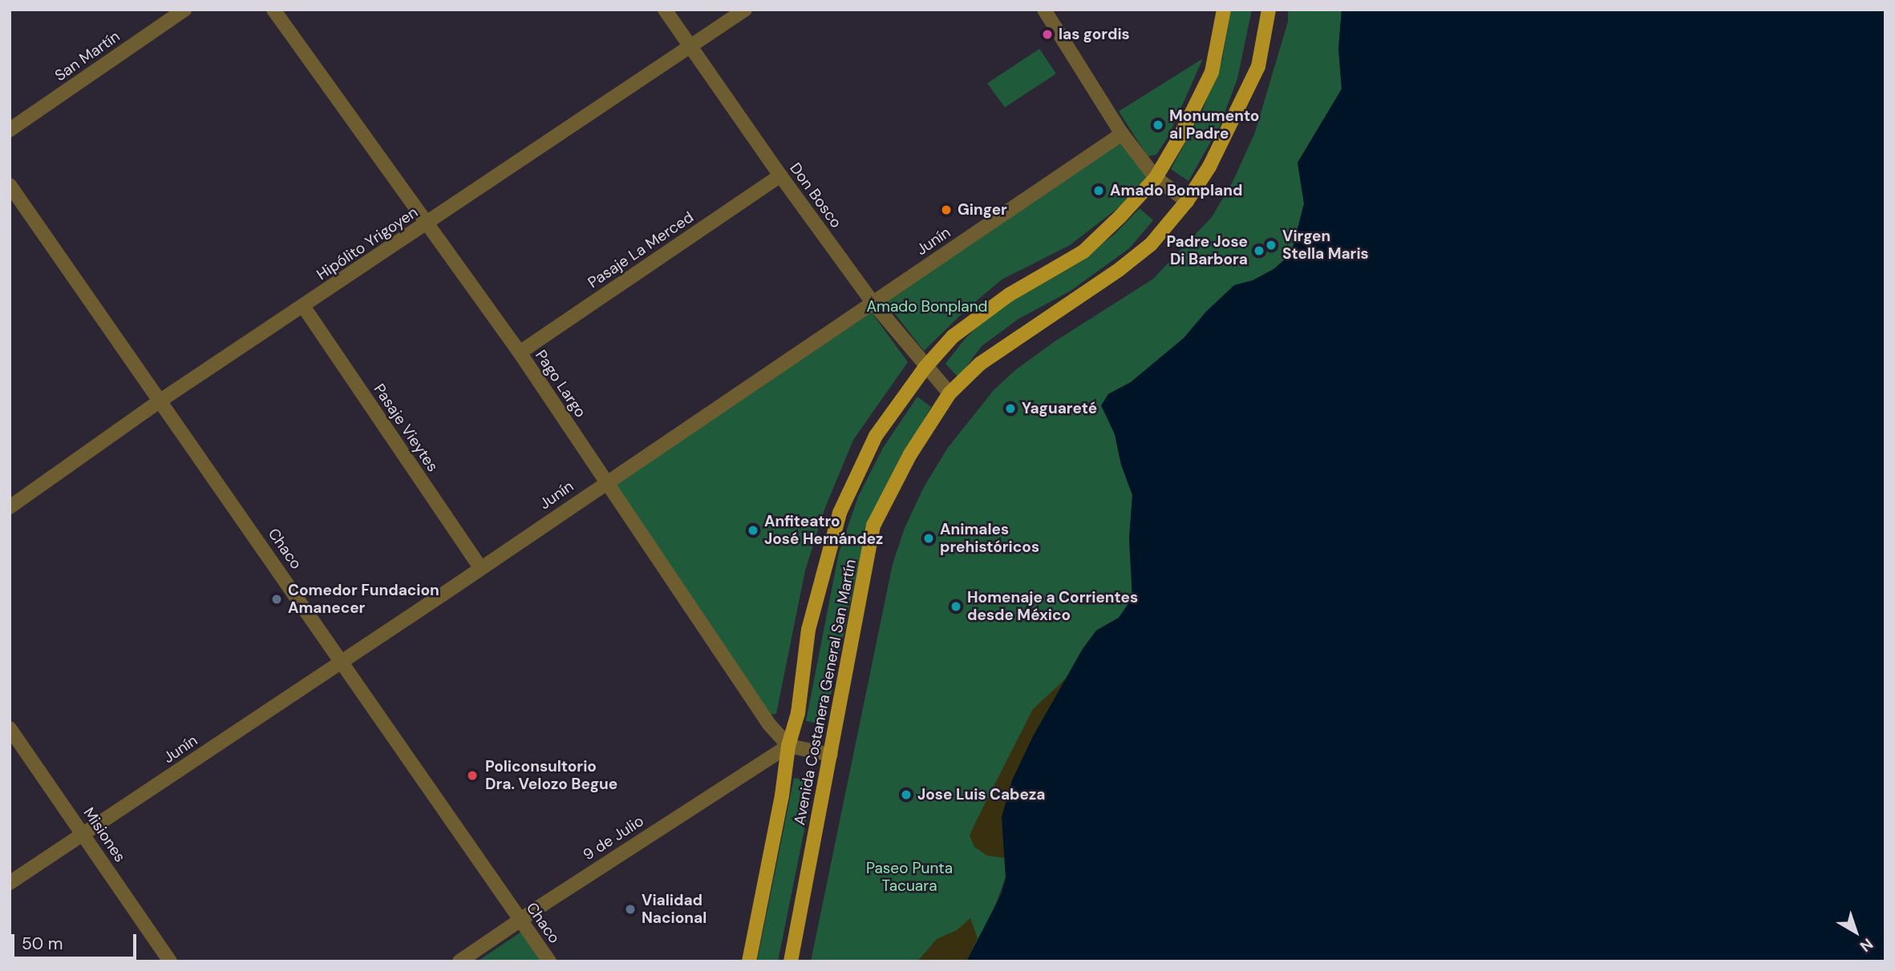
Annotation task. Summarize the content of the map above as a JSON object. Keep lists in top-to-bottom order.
{
  "streets": {
    "main road": ["Avenida Costanera General San Martín"],
    "street": [
      "San Martín",
      "Don Bosco",
      "Junín",
      "Hipólito Yrigoyen",
      "Pasaje La Merced",
      "Pago Largo",
      "Pasaje Vieytes",
      "Chaco",
      "Misiones",
      "9 de Julio"
    ]
  },
  "crossings": [
    ["Don Bosco", "Junín"],
    ["Don Bosco", "Hipólito Yrigoyen"],
    ["Don Bosco", "Pasaje La Merced"],
    ["Don Bosco", "Avenida Costanera General San Martín"],
    ["Junín", "Pago Largo"],
    ["Junín", "Pasaje Vieytes"],
    ["Junín", "Chaco"],
    ["Junín", "Misiones"],
    ["Hipólito Yrigoyen", "Pago Largo"],
    ["Hipólito Yrigoyen", "Pasaje Vieytes"],
    ["Hipólito Yrigoyen", "Chaco"],
    ["Pasaje La Merced", "Pago Largo"],
    ["Pago Largo", "Avenida Costanera General San Martín"],
    ["Pago Largo", "9 de Julio"],
    ["Chaco", "9 de Julio"],
    ["Avenida Costanera General San Martín", "9 de Julio"]
  ],
  "parks": ["Amado Bonpland", "Paseo Punta Tacuara"],
  "places": [
    "las gordis",
    "Monumento al Padre",
    "Amado Bompland",
    "Ginger",
    "Virgen Stella Maris",
    "Padre Jose Di Barbora",
    "Yaguareté",
    "Anfiteatro José Hernández",
    "Animales prehistóricos",
    "Comedor Fundacion Amanecer",
    "Homenaje a Corrientes desde México",
    "Policonsultorio Dra. Velozo Begue",
    "Jose Luis Cabeza",
    "Vialidad Nacional"
  ],
  "scale_bar": "50 m",
  "north": "bottom right"
}
